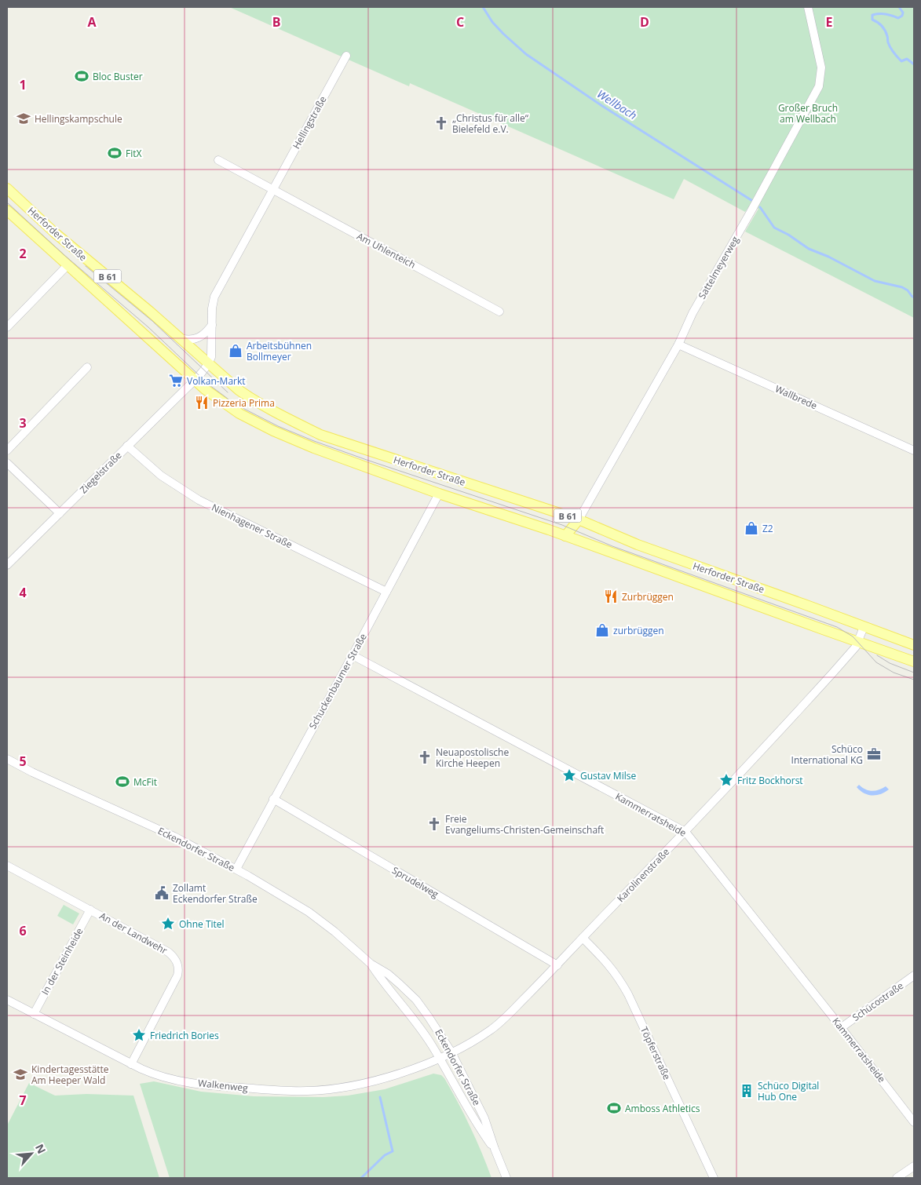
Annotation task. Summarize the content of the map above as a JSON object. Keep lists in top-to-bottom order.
{
  "streets": {
    "main road": ["Herforder Straße", "B 61"],
    "street": [
      "Hellingstraße",
      "Am Uhlenteich",
      "Sattelmeyerweg",
      "Wallbrede",
      "Ziegelstraße",
      "Nienhagener Straße",
      "Schuckenbaumer Straße",
      "Kammerratsheide",
      "Eckendorfer Straße",
      "Karolinenstraße",
      "Sprudelweg",
      "An der Landwehr",
      "In der Steinheide",
      "Schücostraße",
      "Töpferstraße",
      "Walkenweg"
    ]
  },
  "crossings": [
    ["Hellingstraße", "Herforder Straße"],
    ["Hellingstraße", "Am Uhlenteich"],
    ["Hellingstraße", "Ziegelstraße"],
    ["Herforder Straße", "Sattelmeyerweg"],
    ["Herforder Straße", "Ziegelstraße"],
    ["Herforder Straße", "Schuckenbaumer Straße"],
    ["Herforder Straße", "Karolinenstraße"],
    ["Sattelmeyerweg", "Wallbrede"],
    ["Ziegelstraße", "Nienhagener Straße"],
    ["Nienhagener Straße", "Schuckenbaumer Straße"],
    ["Schuckenbaumer Straße", "Kammerratsheide"],
    ["Schuckenbaumer Straße", "Eckendorfer Straße"],
    ["Schuckenbaumer Straße", "Sprudelweg"],
    ["Kammerratsheide", "Karolinenstraße"],
    ["Kammerratsheide", "Schücostraße"],
    ["Eckendorfer Straße", "Karolinenstraße"],
    ["Eckendorfer Straße", "Walkenweg"],
    ["Karolinenstraße", "Sprudelweg"],
    ["Karolinenstraße", "Töpferstraße"],
    ["Karolinenstraße", "Walkenweg"],
    ["An der Landwehr", "In der Steinheide"],
    ["An der Landwehr", "Walkenweg"],
    ["In der Steinheide", "Walkenweg"]
  ],
  "water": ["Wellbach"],
  "parks": ["Großer Bruch am Wellbach"],
  "places": {
    "sports": [
      "Bloc Buster",
      "FitX",
      "McFit",
      "Amboss Athletics"
    ],
    "school or university": ["Hellingskampschule", "Kindertagesstätte Am Heeper Wald"],
    "church": ["„Christus für alle“ Bielefeld e.V.", "Neuapostolische Kirche Heepen", "Freie Evangeliums-Christen-Gemeinschaft"],
    "shop": ["Arbeitsbühnen Bollmeyer", "Z2", "zurbrüggen"],
    "supermarket": ["Volkan-Markt"],
    "restaurant": ["Pizzeria Prima", "Zurbrüggen"],
    "office": ["Schüco International KG"],
    "place": [
      "Gustav Milse",
      "Fritz Bockhorst",
      "Ohne Titel",
      "Friedrich Bories"
    ],
    "public building": ["Zollamt Eckendorfer Straße"],
    "building": ["Schüco Digital Hub One"]
  },
  "north": "top right",
  "grid": {
    "columns": [
      "A",
      "B",
      "C",
      "D",
      "E"
    ],
    "rows": [
      "1",
      "2",
      "3",
      "4",
      "5",
      "6",
      "7"
    ]
  }
}
